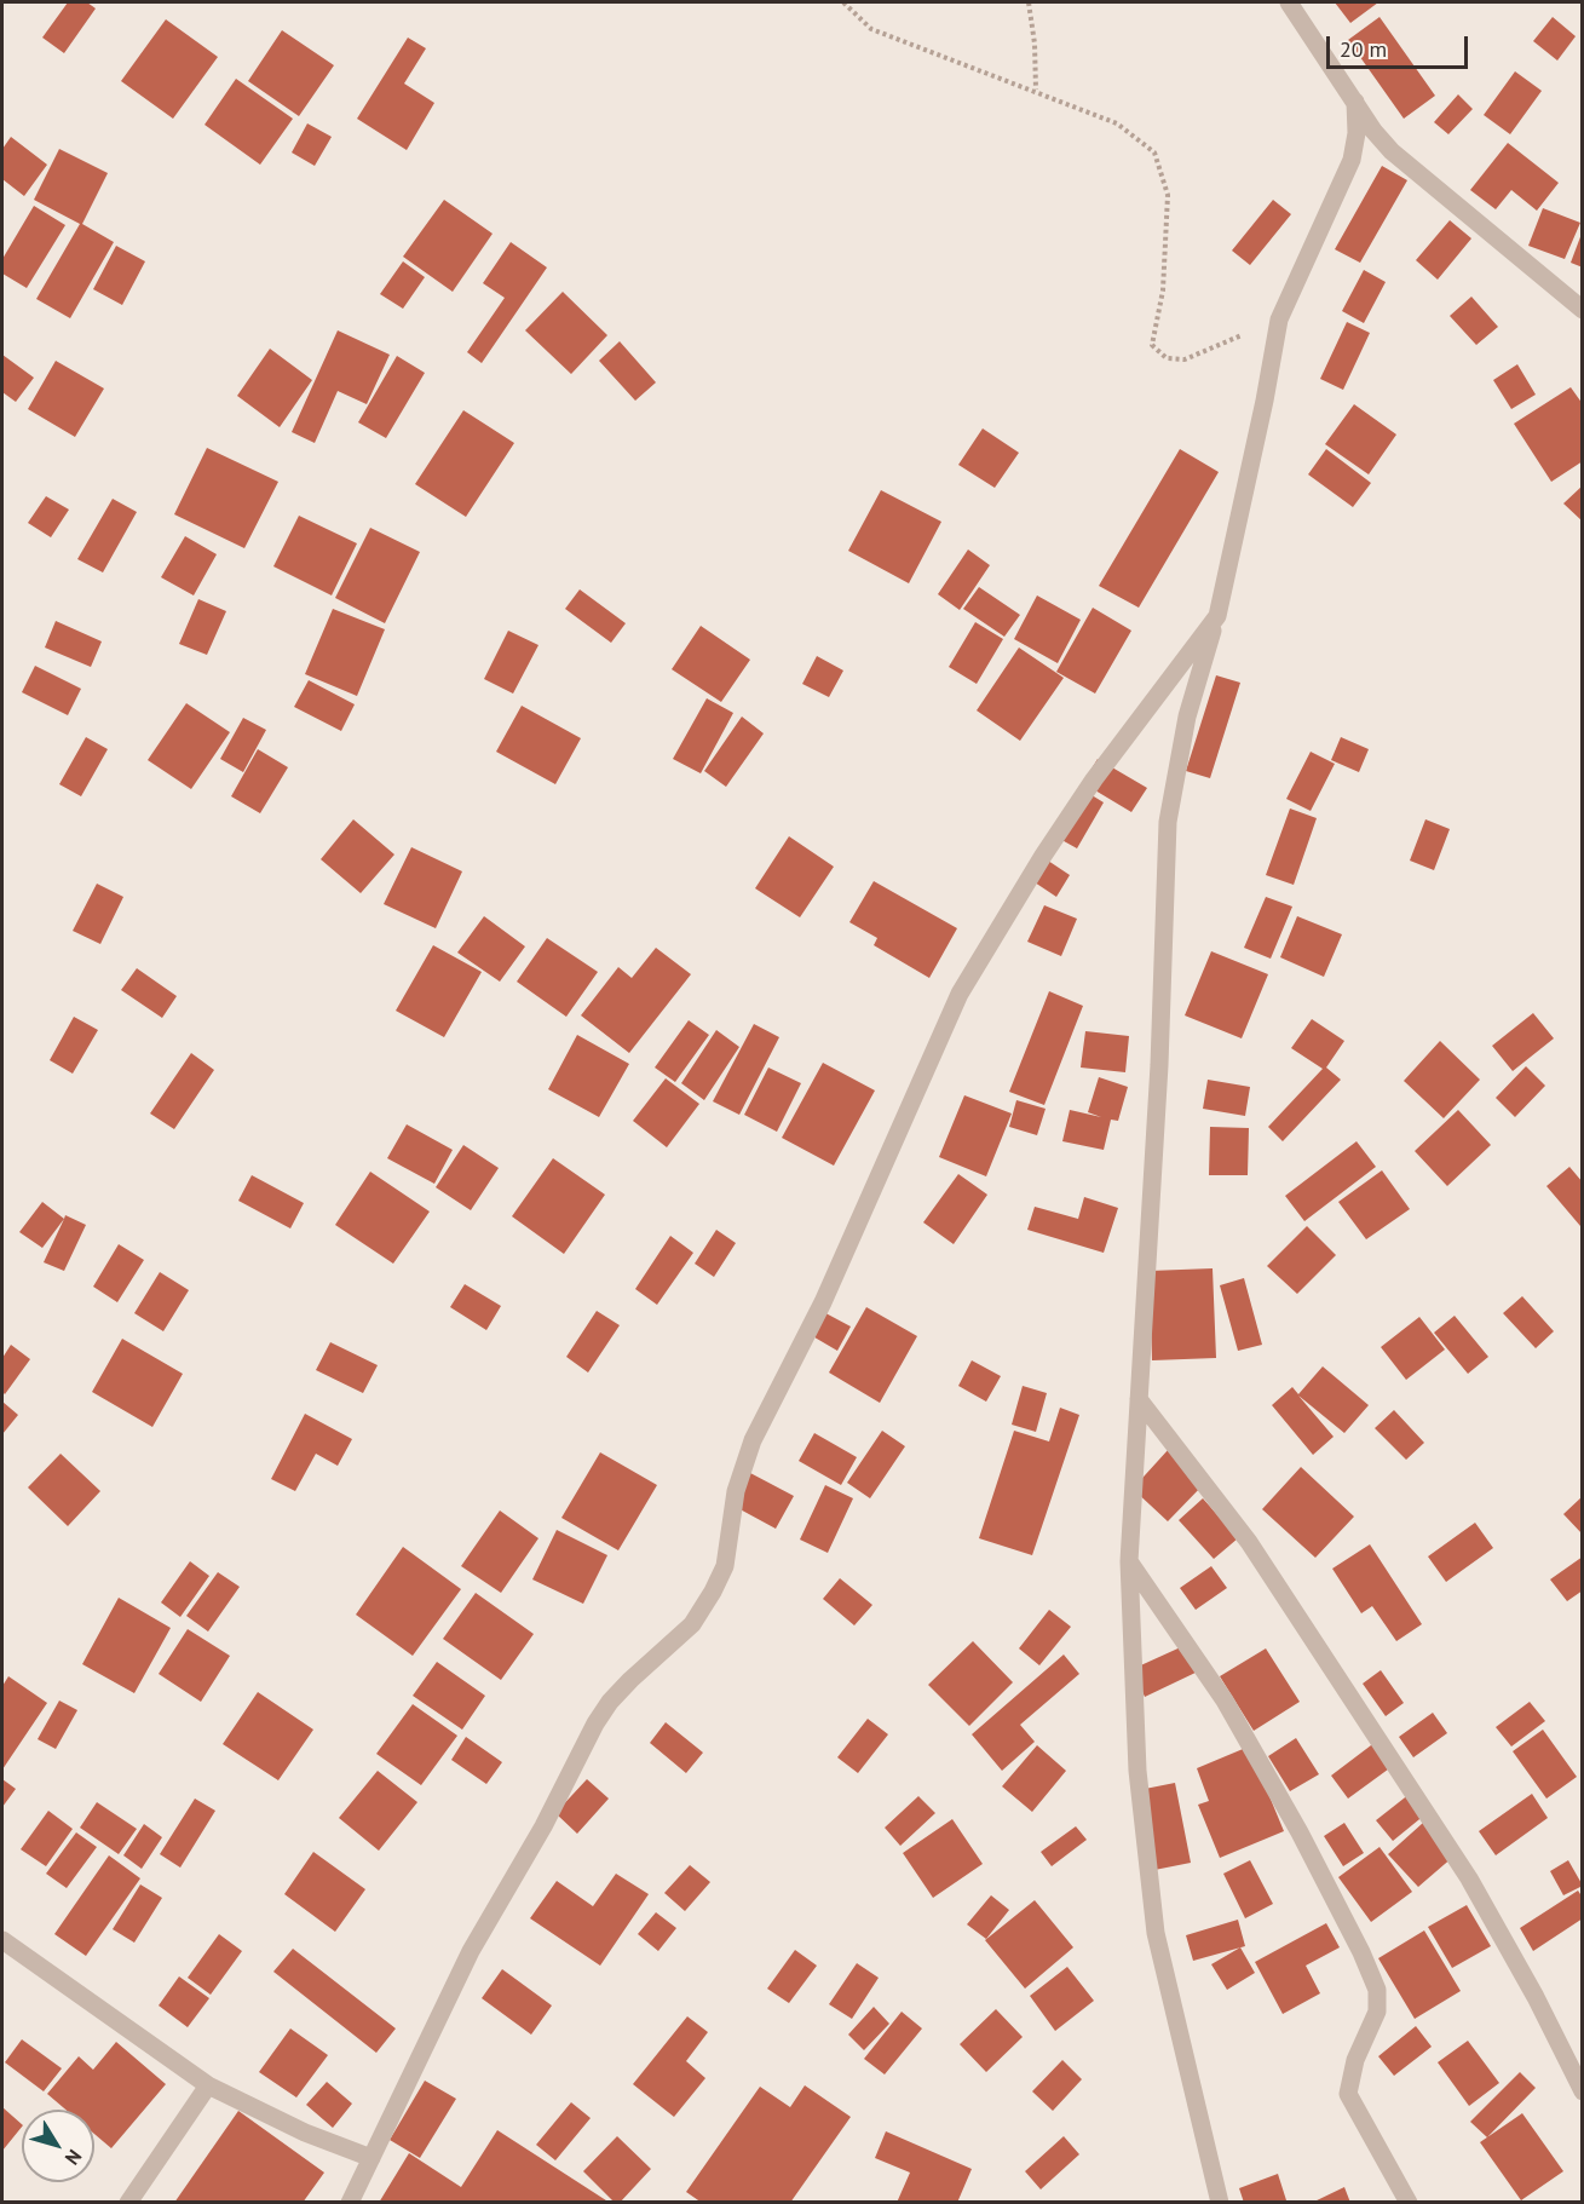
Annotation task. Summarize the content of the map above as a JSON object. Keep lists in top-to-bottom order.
{
  "scale_bar": "20 m",
  "north": "bottom right"
}
